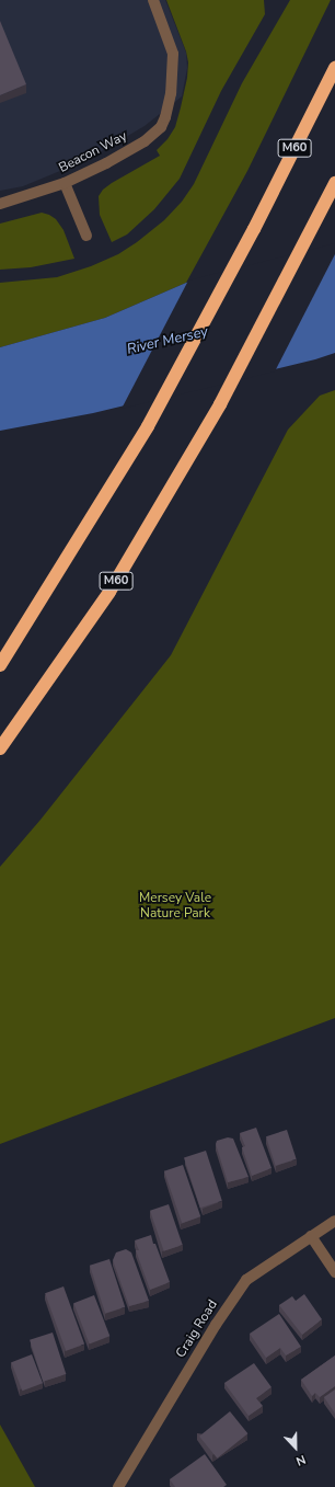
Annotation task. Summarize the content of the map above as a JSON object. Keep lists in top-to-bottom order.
{
  "streets": {
    "highway": ["M60"],
    "street": ["Beacon Way", "Craig Road"]
  },
  "water": ["River Mersey"],
  "parks": ["Mersey Vale Nature Park"],
  "north": "bottom"
}
